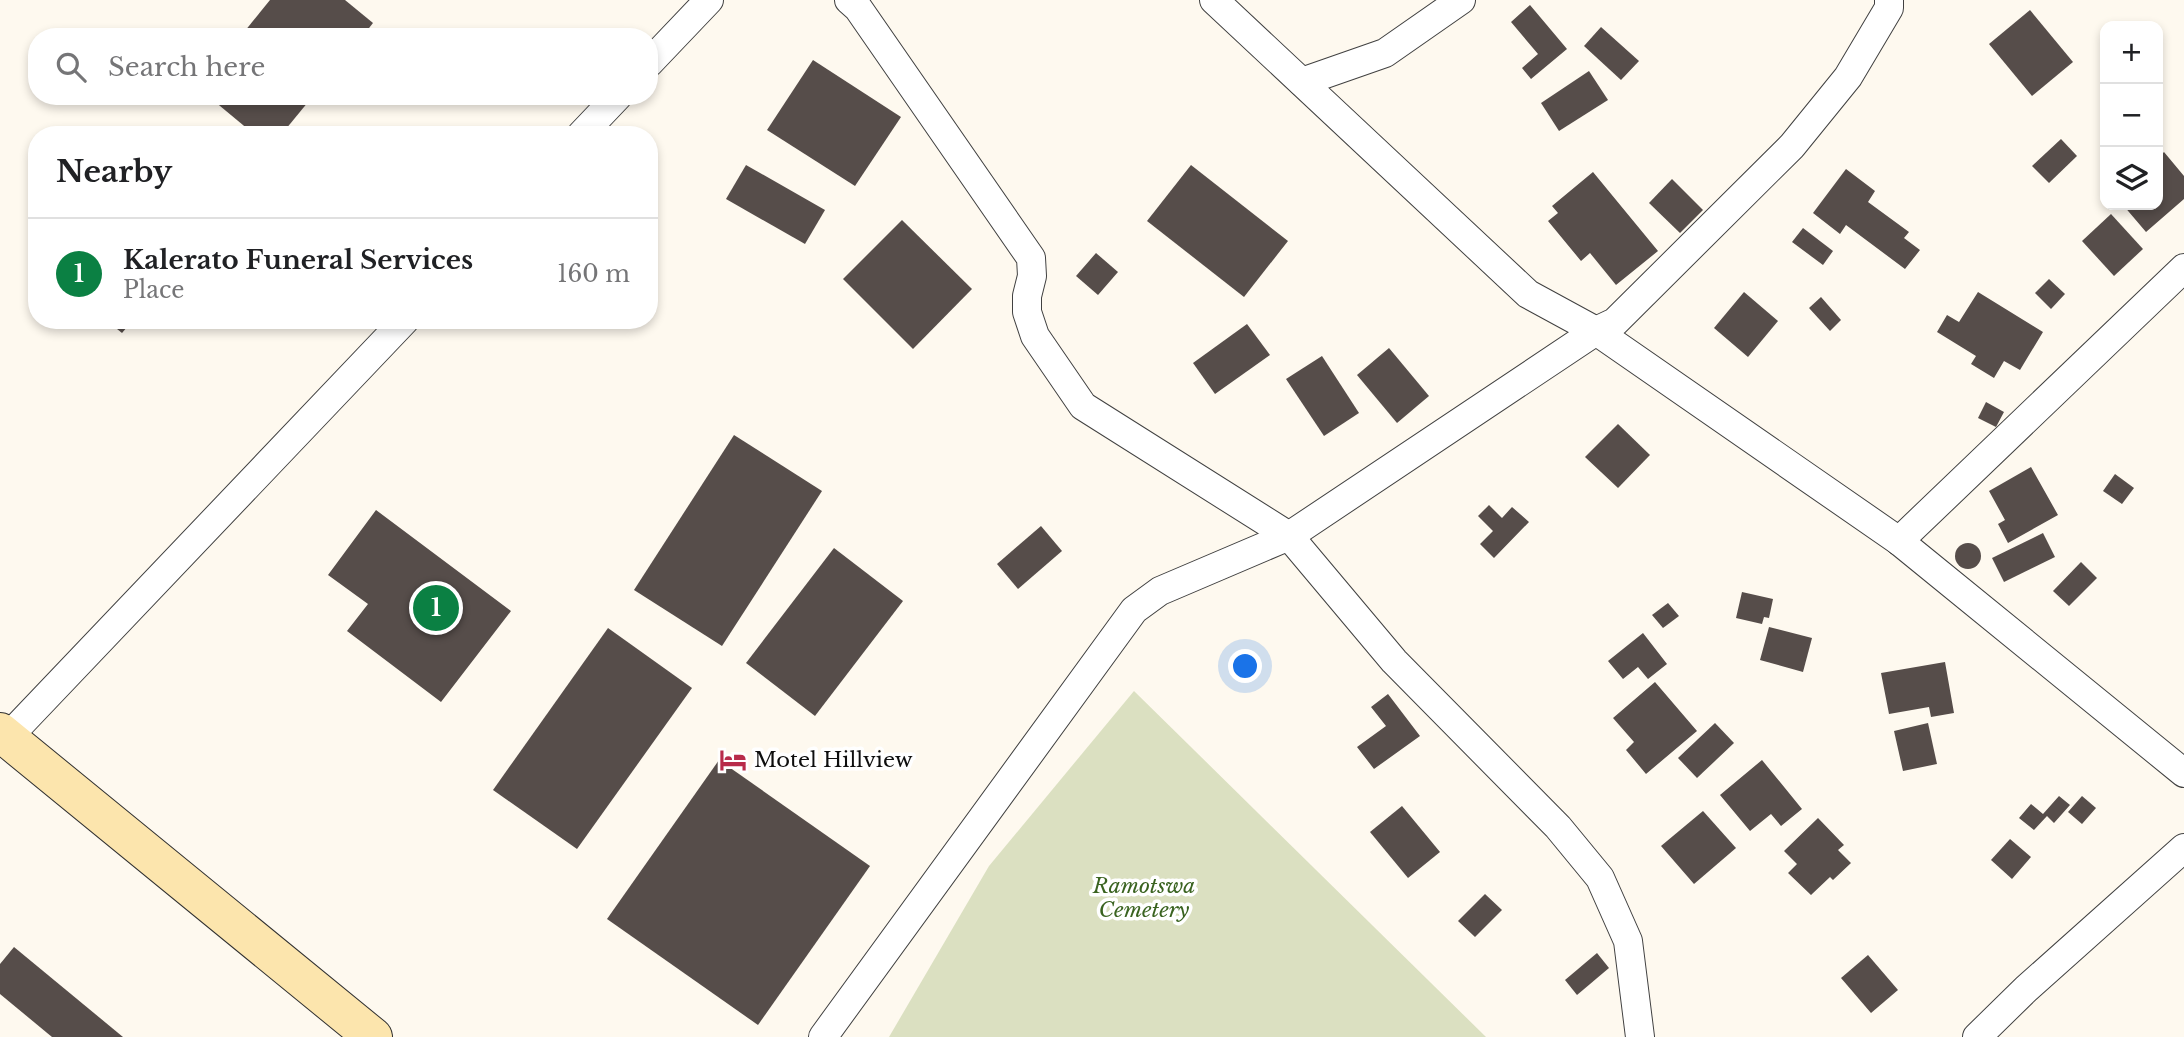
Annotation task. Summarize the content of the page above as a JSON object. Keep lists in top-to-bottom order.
{
  "parks": ["Ramotswa Cemetery"],
  "places": {
    "hotel": ["Motel Hillview"]
  },
  "page": {
    "map_buttons": ["+", "−"],
    "search": "Search here",
    "heading": "Nearby",
    "list": [
      {
        "mark": "1",
        "name": "Kalerato Funeral Services",
        "note": "Place",
        "value": "160 m"
      }
    ],
    "pins": "1"
  }
}
